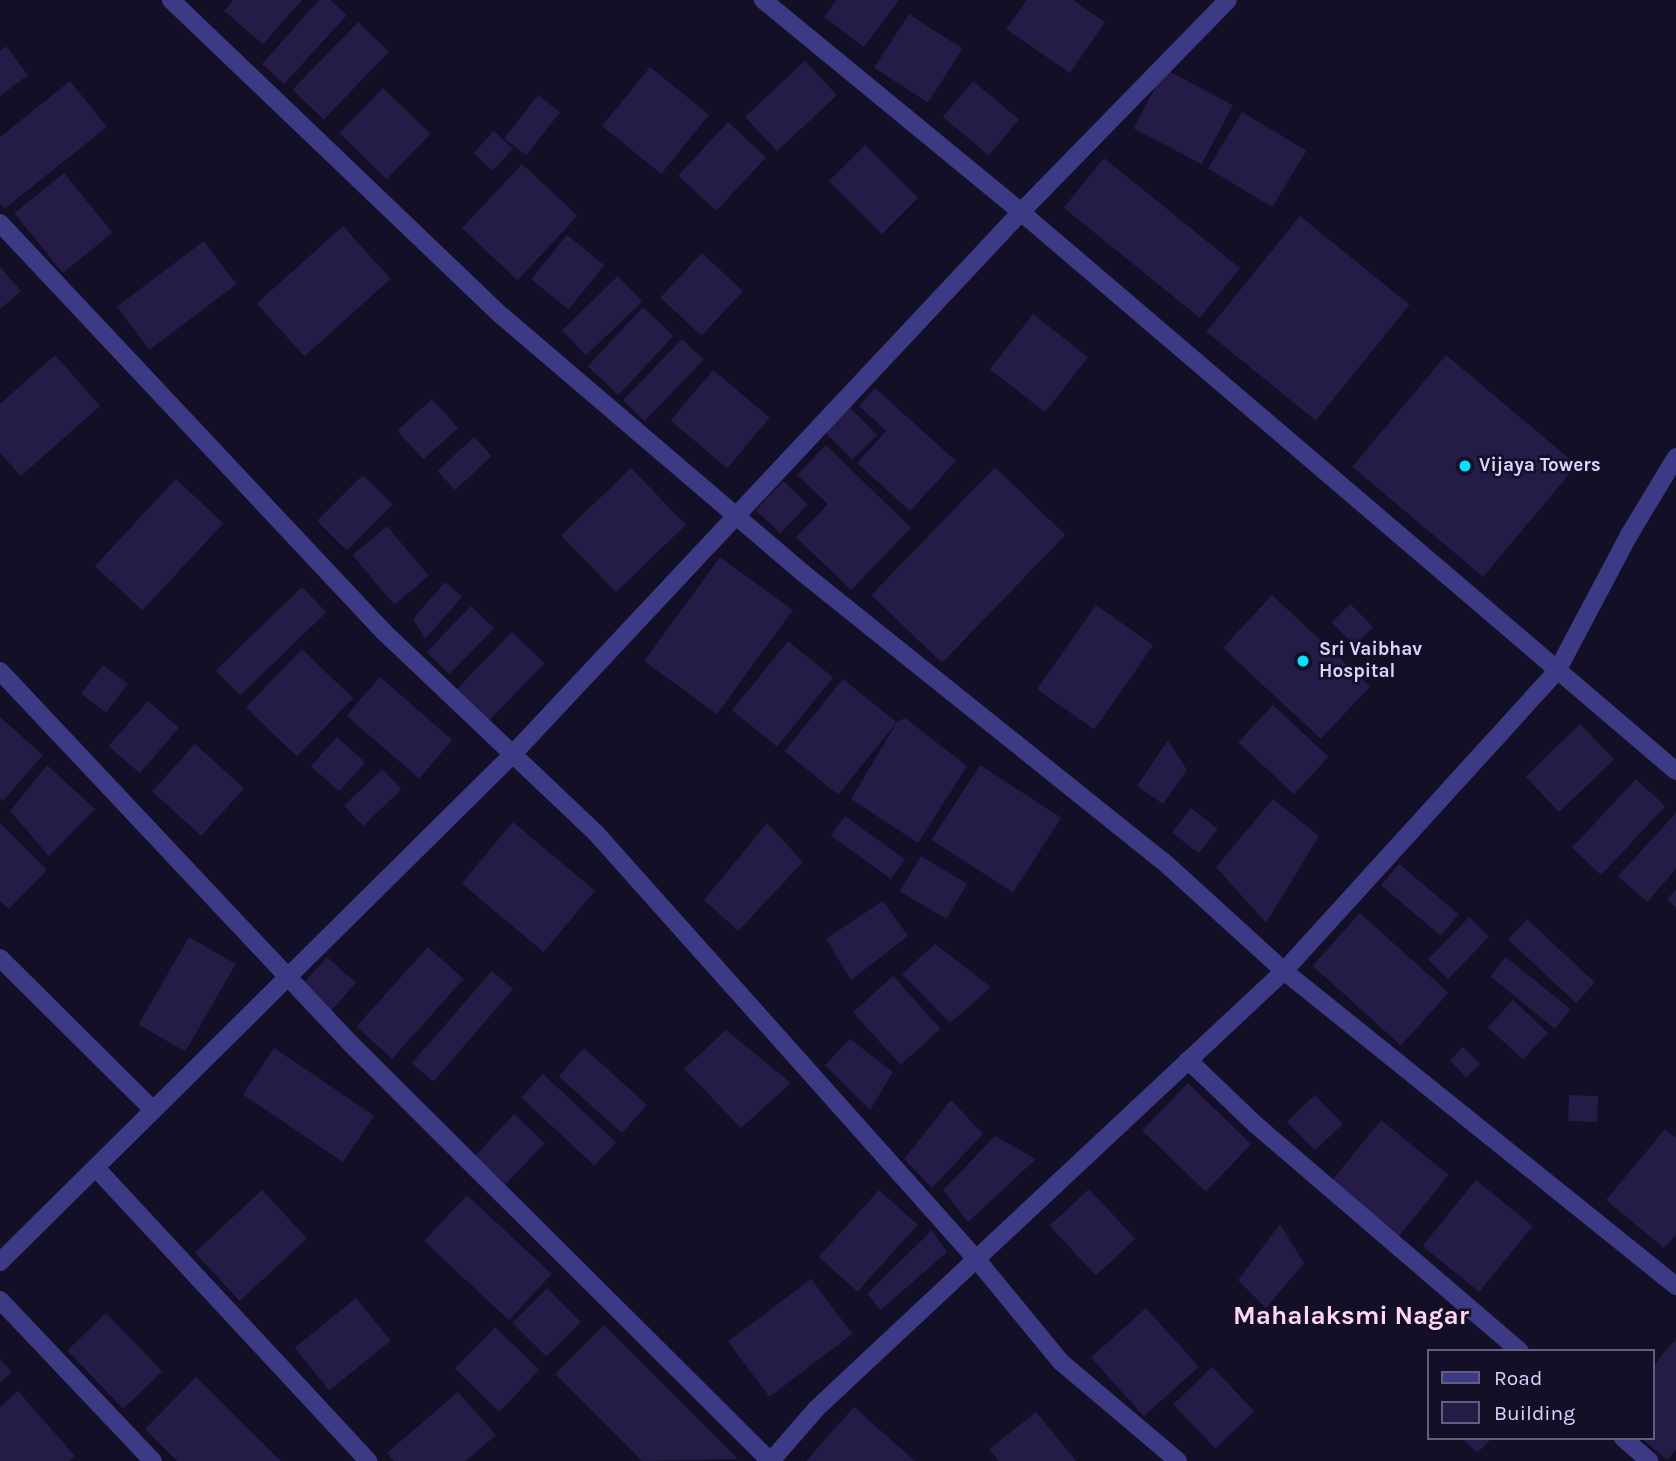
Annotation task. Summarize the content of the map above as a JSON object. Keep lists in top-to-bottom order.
{
  "districts": ["Mahalaksmi Nagar"],
  "places": ["Vijaya Towers", "Sri Vaibhav Hospital"],
  "legend": ["Road", "Building"]
}
